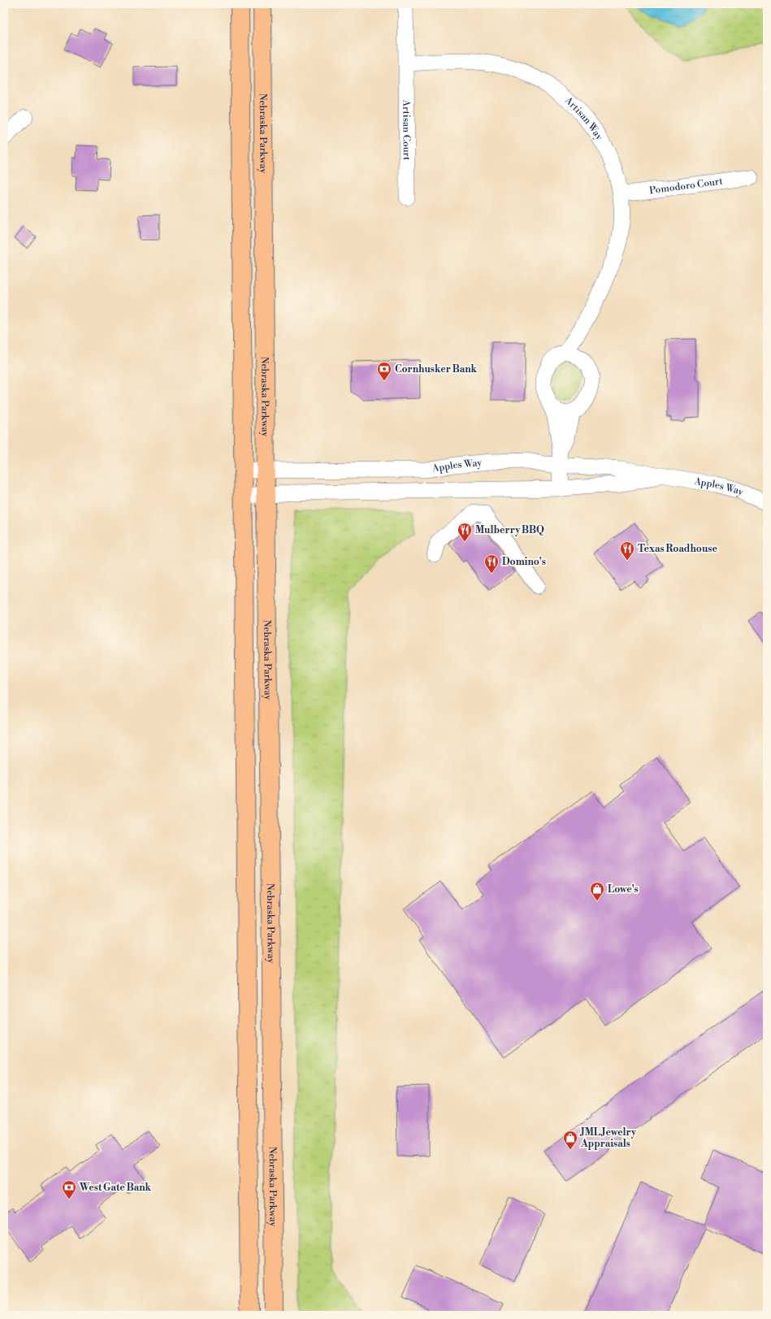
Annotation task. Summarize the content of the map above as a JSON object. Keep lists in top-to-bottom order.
{
  "streets": {
    "main road": ["Nebraska Parkway"],
    "street": [
      "Artisan Way",
      "Artisan Court",
      "Pomodoro Court",
      "Apples Way"
    ]
  },
  "crossings": [
    ["Artisan Way", "Artisan Court"],
    ["Artisan Way", "Pomodoro Court"],
    ["Nebraska Parkway", "Apples Way"]
  ],
  "places": {
    "bank": ["Cornhusker Bank", "West Gate Bank"],
    "restaurant": ["Mulberry BBQ", "Texas Roadhouse", "Domino's"],
    "shop": ["Lowe's", "JML Jewelry Appraisals"]
  }
}
